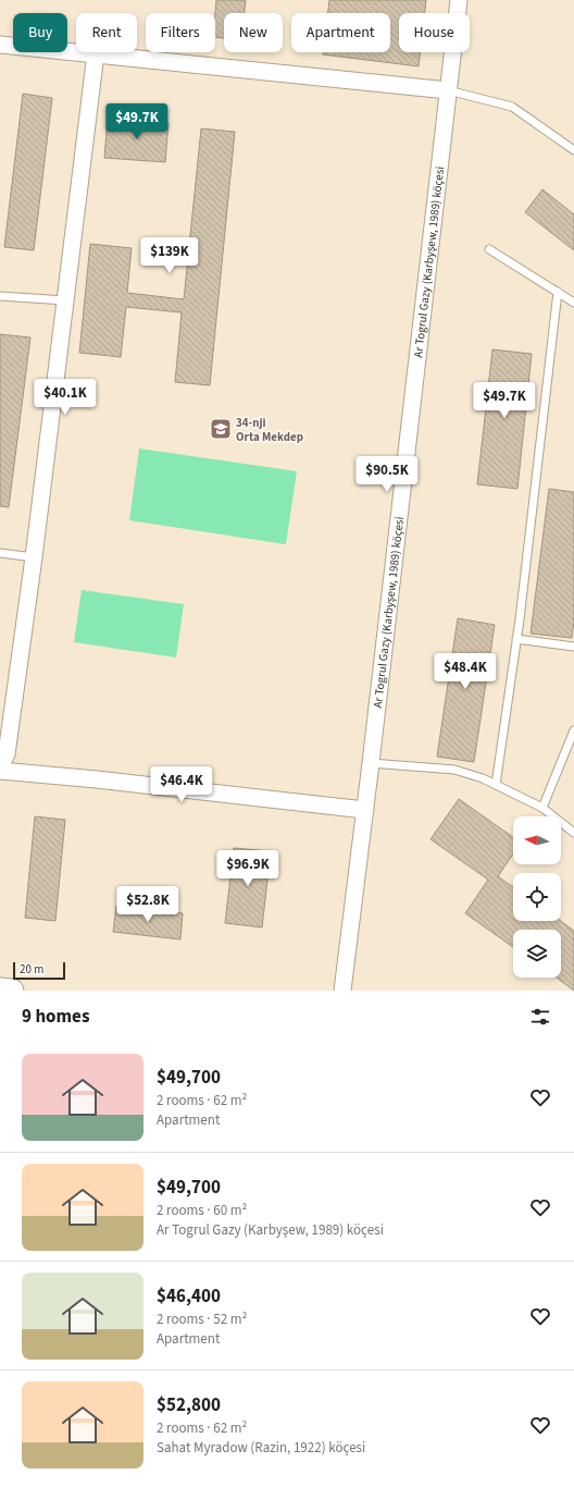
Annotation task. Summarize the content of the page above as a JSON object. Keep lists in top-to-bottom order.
{
  "streets": {
    "street": ["Ar Togrul Gazy (Karbyşew, 1989) köçesi"]
  },
  "places": {
    "school or university": ["34-nji Orta Mekdep"]
  },
  "scale_bar": "20 m",
  "north": "left",
  "page": {
    "chip": [
      "Buy",
      "Rent",
      "Filters",
      "New",
      "Apartment",
      "House"
    ],
    "price": [
      "$49.7K",
      "$139K",
      "$40.1K",
      "$49.7K",
      "$90.5K",
      "$48.4K",
      "$46.4K",
      "$96.9K",
      "$52.8K"
    ],
    "scale": "20 m",
    "heading": "9 homes",
    "list": [
      {
        "name": "$49,700",
        "note": "2 rooms · 62 m² · Apartment"
      },
      {
        "name": "$49,700",
        "note": "2 rooms · 60 m² · Ar Togrul Gazy (Karbyşew, 1989) köçesi"
      },
      {
        "name": "$46,400",
        "note": "2 rooms · 52 m² · Apartment"
      },
      {
        "name": "$52,800",
        "note": "2 rooms · 62 m² · Sahat Myradow (Razin, 1922) köçesi"
      }
    ]
  }
}
